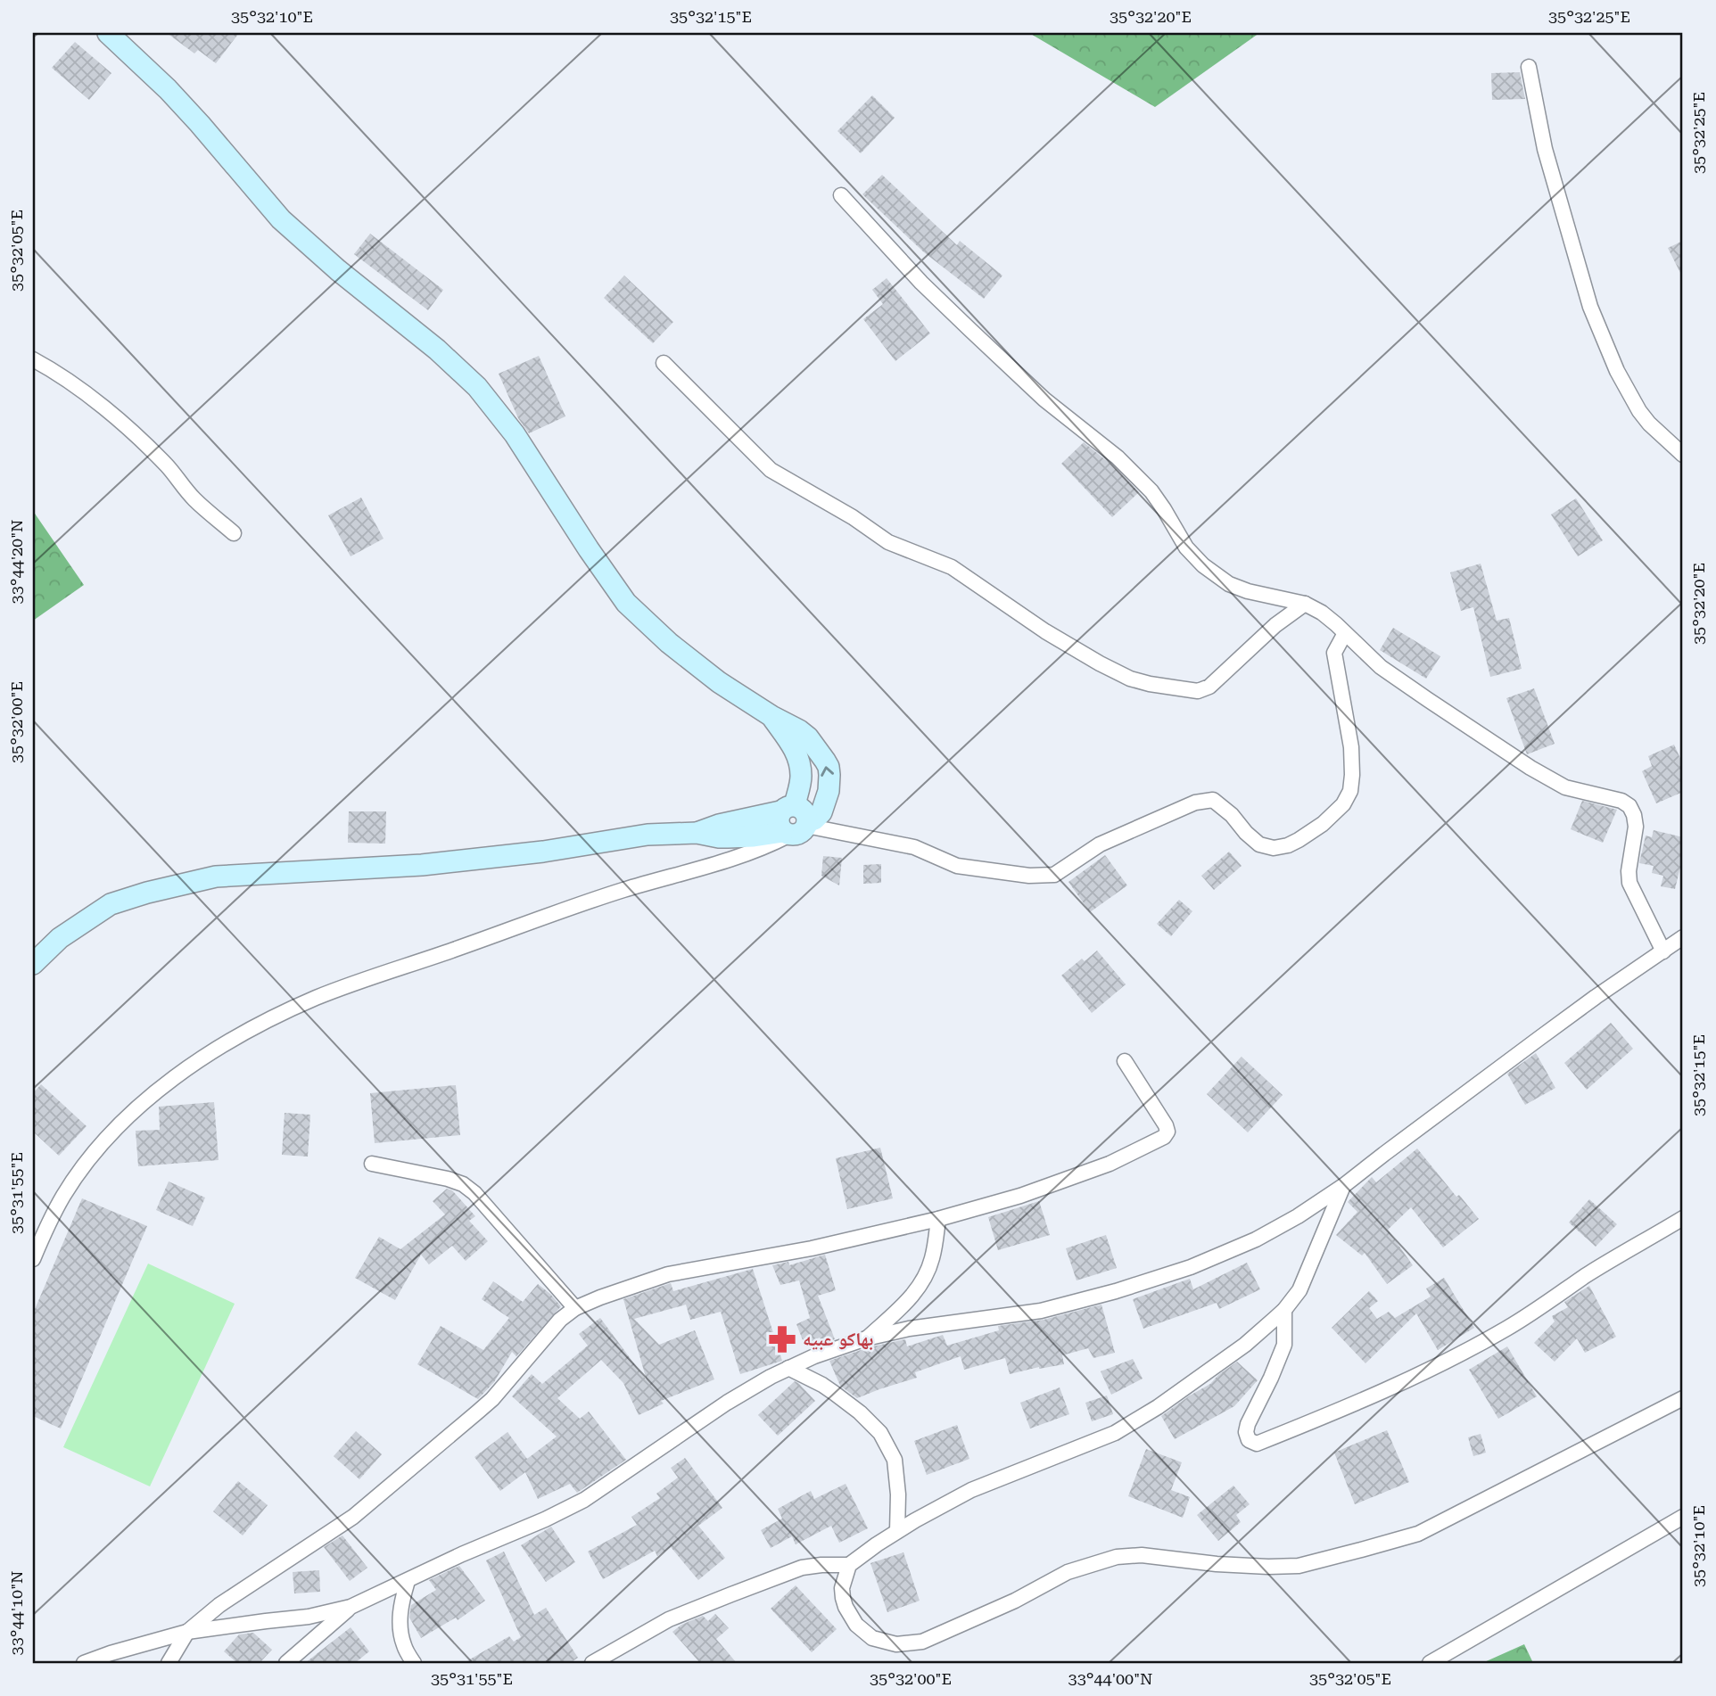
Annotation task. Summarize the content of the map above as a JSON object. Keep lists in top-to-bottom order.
{
  "places": {
    "pharmacy": ["بهاكو عبيه"]
  },
  "coordinates": [
    "35°32'10\"E",
    "35°32'15\"E",
    "35°32'20\"E",
    "35°32'25\"E",
    "35°32'05\"E",
    "33°44'20\"N",
    "35°32'00\"E",
    "35°31'55\"E",
    "33°44'10\"N",
    "33°44'00\"N"
  ]
}
